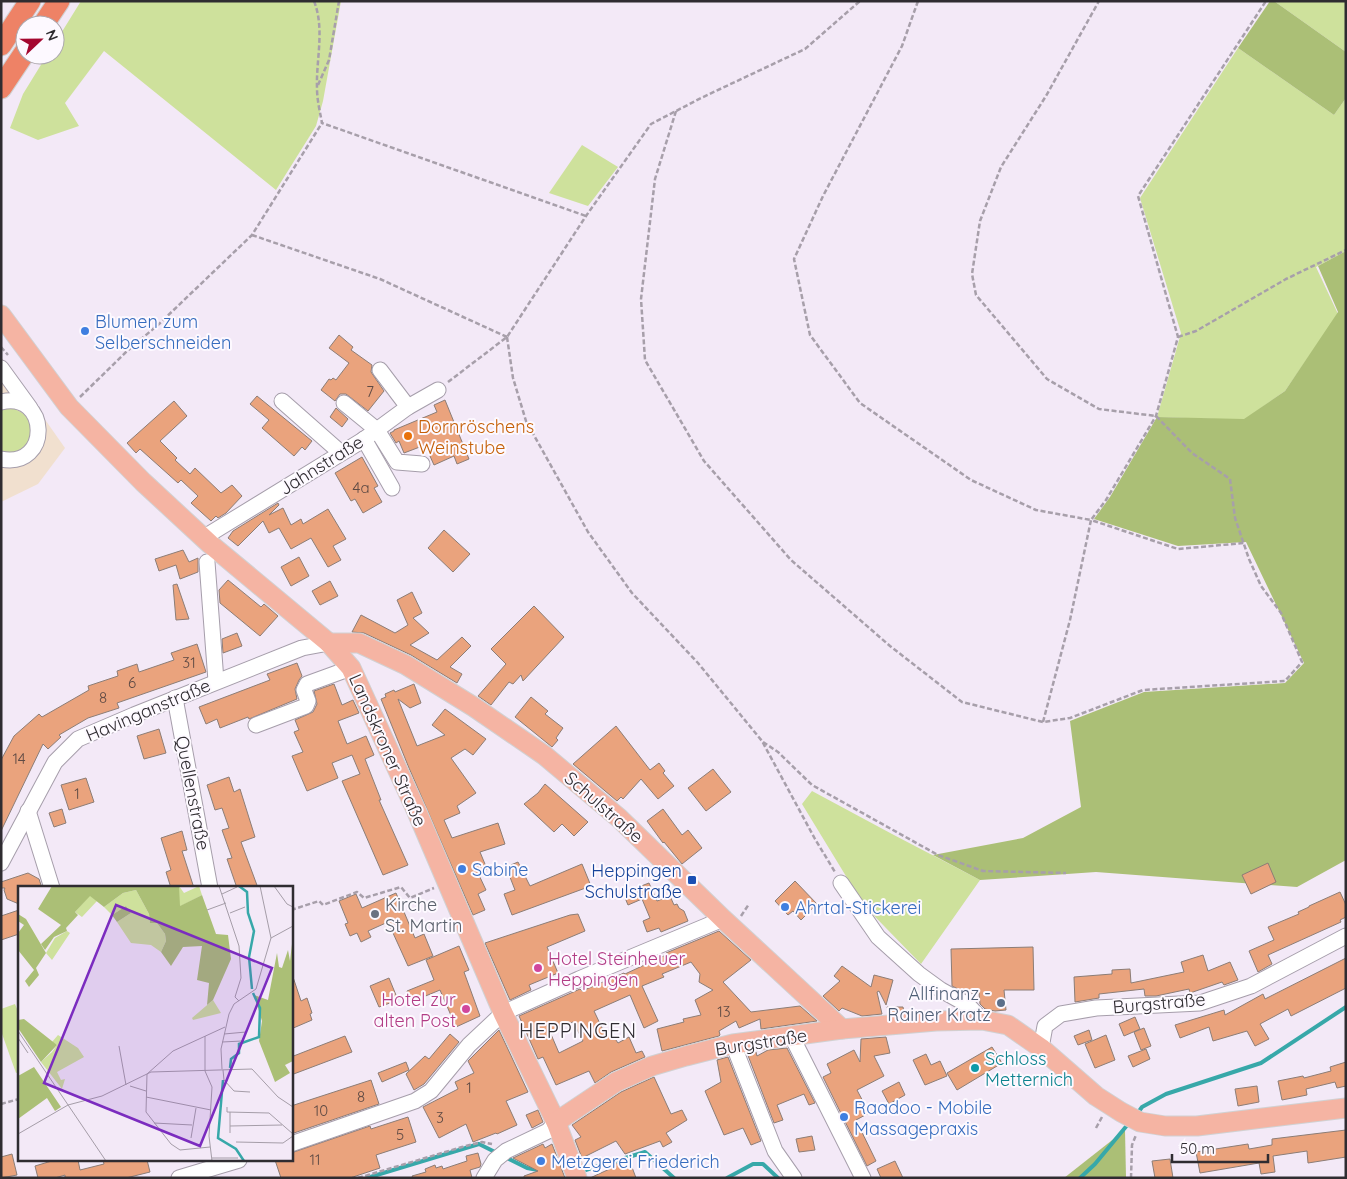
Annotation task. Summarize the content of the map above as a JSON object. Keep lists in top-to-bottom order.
{
  "streets": {
    "main road": ["Landskroner Straße", "Schulstraße", "Burgstraße"],
    "street": ["Jahnstraße", "Havinganstraße", "Quellenstraße"]
  },
  "crossings": [
    ["Jahnstraße", "Landskroner Straße"],
    ["Havinganstraße", "Landskroner Straße"],
    ["Havinganstraße", "Quellenstraße"],
    ["Havinganstraße", "Schulstraße"],
    ["Landskroner Straße", "Schulstraße"],
    ["Landskroner Straße", "Burgstraße"],
    ["Schulstraße", "Burgstraße"]
  ],
  "districts": ["HEPPINGEN"],
  "places": {
    "other": [
      "Blumen zum Selberschneiden",
      "Dornröschens Weinstube",
      "Sabine",
      "Ahrtal-Stickerei",
      "Kirche St. Martin",
      "Hotel Steinheuer Heppingen",
      "Allfinanz - Rainer Kratz",
      "Hotel zur alten Post",
      "Schloss Metternich",
      "Raadoo - Mobile Massagepraxis",
      "Metzgerei Friederich"
    ],
    "transit": ["Heppingen Schulstraße"]
  },
  "house_numbers": [
    "7",
    "4a",
    "31",
    "6",
    "8",
    "14",
    "1",
    "13",
    "1",
    "8",
    "10",
    "3",
    "5",
    "11"
  ],
  "scale_bar": "50 m",
  "north": "right"
}
